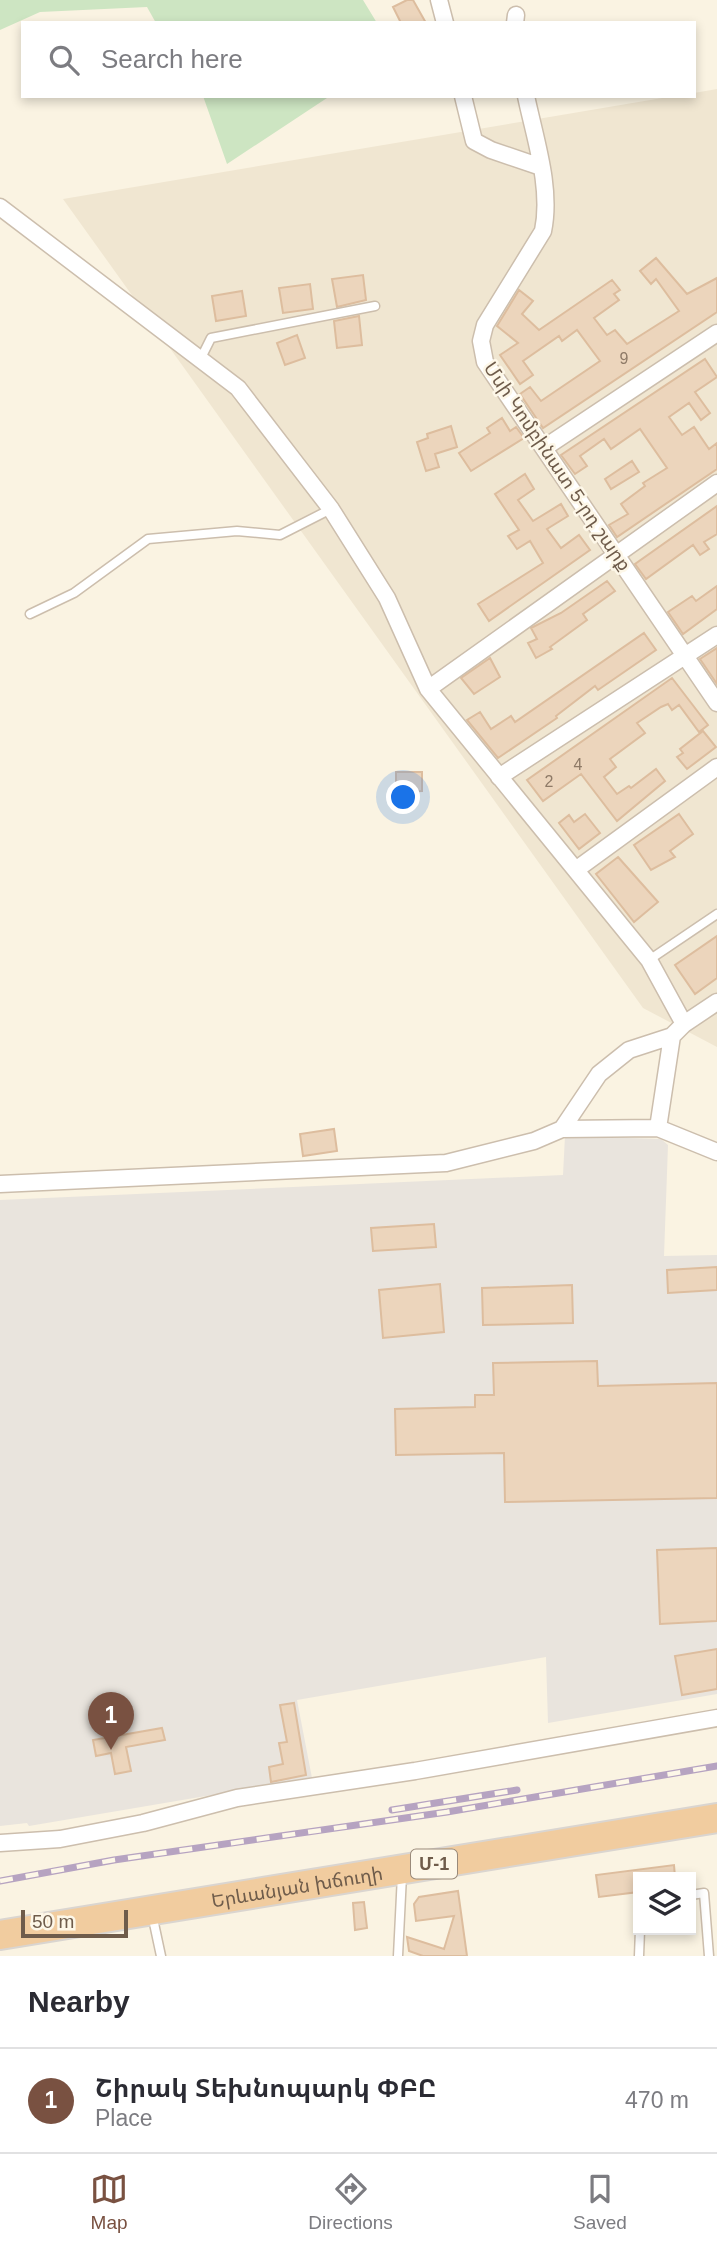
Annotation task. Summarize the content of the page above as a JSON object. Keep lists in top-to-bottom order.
{
  "streets": {
    "highway": ["Մ-1", "Երևանյան խճուղի"],
    "street": ["Մսի Կոմբինատ 5-րդ շարք"]
  },
  "house_numbers": ["9", "4", "2"],
  "scale_bar": "50 m",
  "page": {
    "search": "Search here",
    "pins": "1",
    "scale": "50 m",
    "heading": "Nearby",
    "list": [
      {
        "mark": "1",
        "name": "Շիրակ Տեխնոպարկ ՓԲԸ",
        "note": "Place",
        "value": "470 m"
      }
    ],
    "nav": ["Map", "Directions", "Saved"]
  }
}
